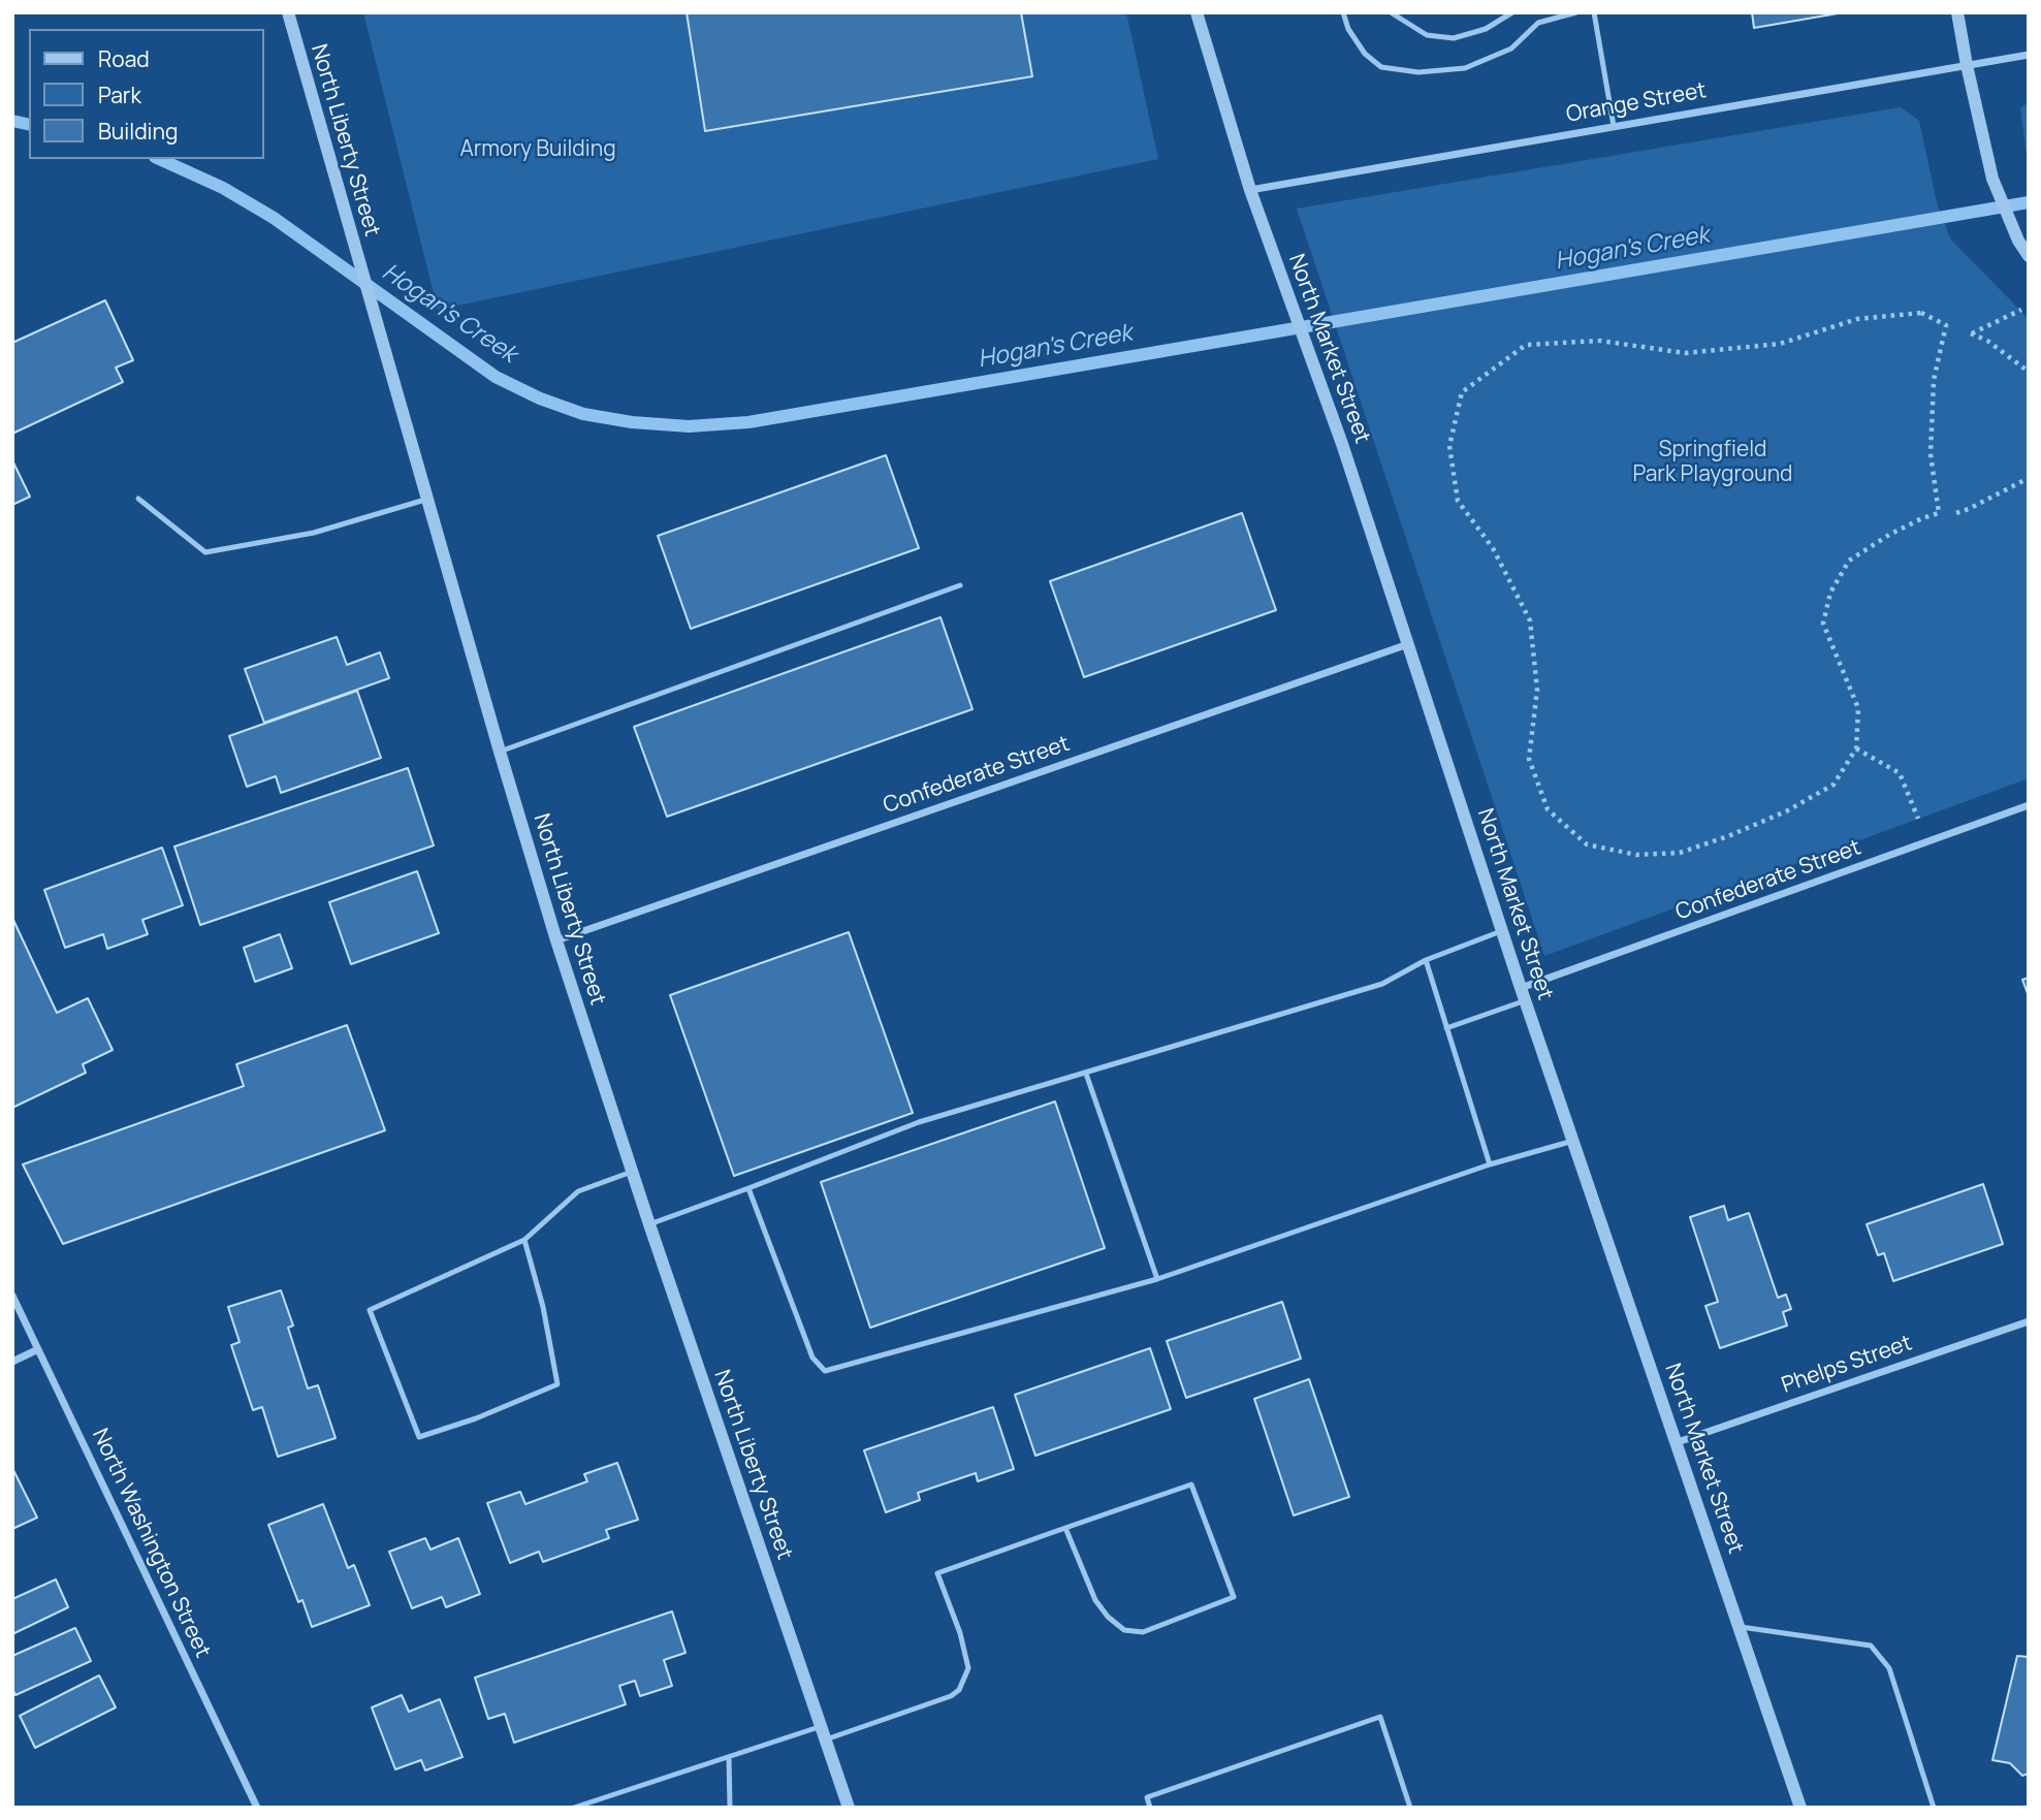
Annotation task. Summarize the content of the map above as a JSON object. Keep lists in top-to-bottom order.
{
  "streets": {
    "street": [
      "Orange Street",
      "North Liberty Street",
      "North Market Street",
      "Confederate Street",
      "Phelps Street",
      "North Washington Street"
    ]
  },
  "crossings": [
    ["Orange Street", "North Market Street"],
    ["North Liberty Street", "Confederate Street"],
    ["North Market Street", "Confederate Street"],
    ["North Market Street", "Phelps Street"]
  ],
  "water": ["Hogan's Creek"],
  "parks": ["Armory Building", "Springfield Park Playground"],
  "legend": ["Road", "Park", "Building"]
}
